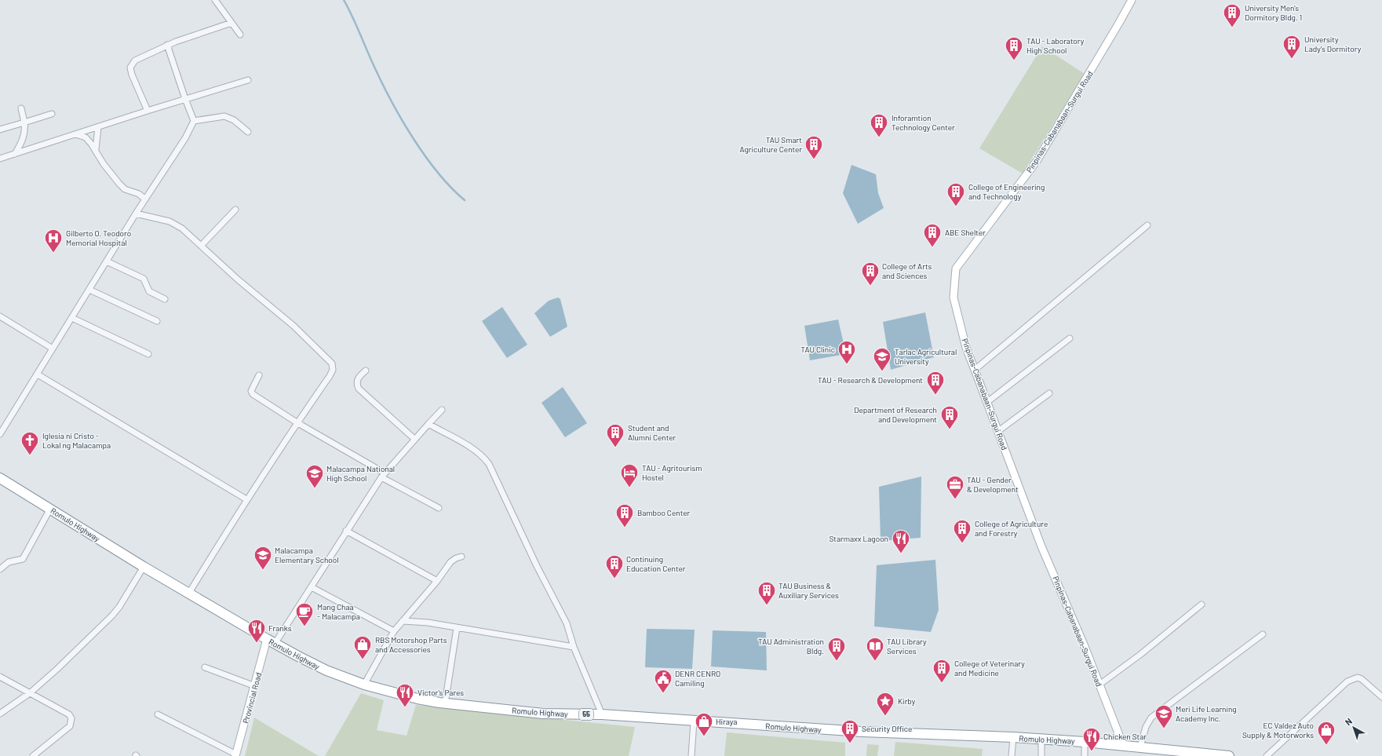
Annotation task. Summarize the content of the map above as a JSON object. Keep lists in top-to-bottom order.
{
  "streets": {
    "highway": ["Romulo Highway", "55"],
    "street": ["Pinpinas-Cabanabaan-Surgui Road", "Provincial Road"]
  },
  "crossings": [
    ["Pinpinas-Cabanabaan-Surgui Road", "Romulo Highway"],
    ["Romulo Highway", "Provincial Road"]
  ],
  "places": {
    "building": [
      "University Men's Dormitory Bldg. 1",
      "University Lady's Dormitory",
      "TAU - Laboratory High School",
      "Inforamtion Technology Center",
      "TAU Smart Agriculture Center",
      "College of Engineering and Technology",
      "ABE Shelter",
      "College of Arts and Sciences",
      "TAU - Research & Development",
      "Department of Research and Development",
      "Student and Alumni Center",
      "Bamboo Center",
      "College of Agriculture and Forestry",
      "Continuing Education Center",
      "TAU Business & Auxiliary Services",
      "TAU Administration Bldg.",
      "College of Veterinary and Medicine",
      "Security Office"
    ],
    "hospital": ["Gilberto O. Teodoro Memorial Hospital", "TAU Clinic"],
    "school or university": [
      "Tarlac Agricultural University",
      "Malacampa National High School",
      "Malacampa Elementary School",
      "Meri Life Learning Academy Inc."
    ],
    "church": ["Iglesia ni Cristo - Lokal ng Malacampa"],
    "hotel": ["TAU - Agritourism Hostel"],
    "office": ["TAU - Gender & Development"],
    "restaurant": [
      "Starmaxx Lagoon",
      "Franks",
      "Victor's Pares",
      "Chicken Star"
    ],
    "cafe": ["Mang Chaa - Malacampa"],
    "shop": ["RBS Motorshop Parts and Accessories", "Hiraya", "EC Valdez Auto Supply & Motorworks"],
    "library": ["TAU Library Services"],
    "public building": ["DENR CENRO Camiling"],
    "place": ["Kirby"]
  },
  "north": "top left"
}
